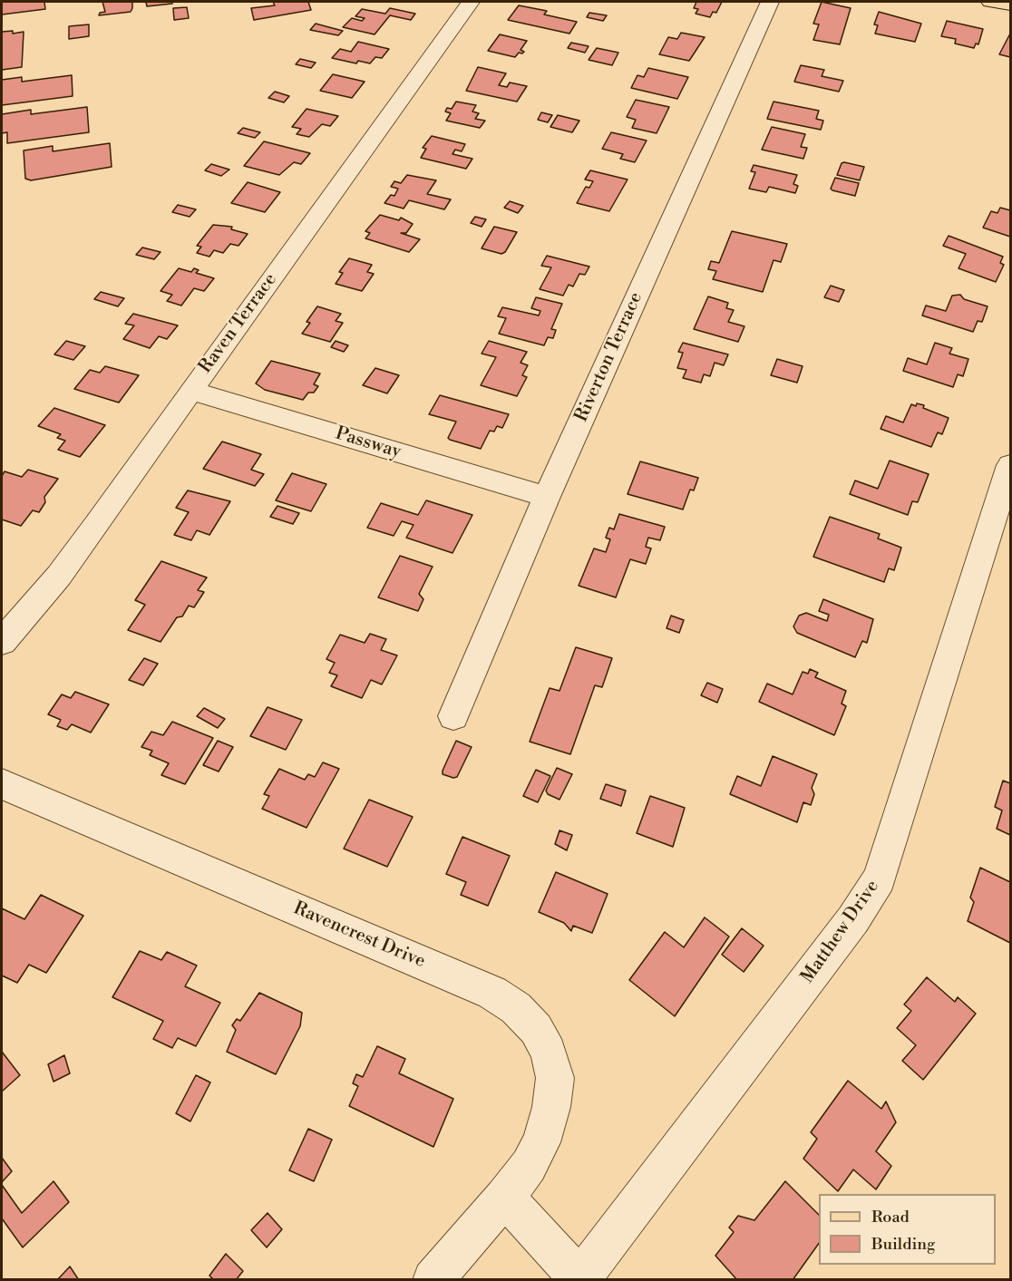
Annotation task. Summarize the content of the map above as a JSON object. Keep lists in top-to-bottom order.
{
  "streets": {
    "street": [
      "Raven Terrace",
      "Riverton Terrace",
      "Passway",
      "Matthew Drive",
      "Ravencrest Drive"
    ]
  },
  "crossings": [
    ["Raven Terrace", "Passway"],
    ["Riverton Terrace", "Passway"]
  ],
  "legend": ["Road", "Building"]
}
